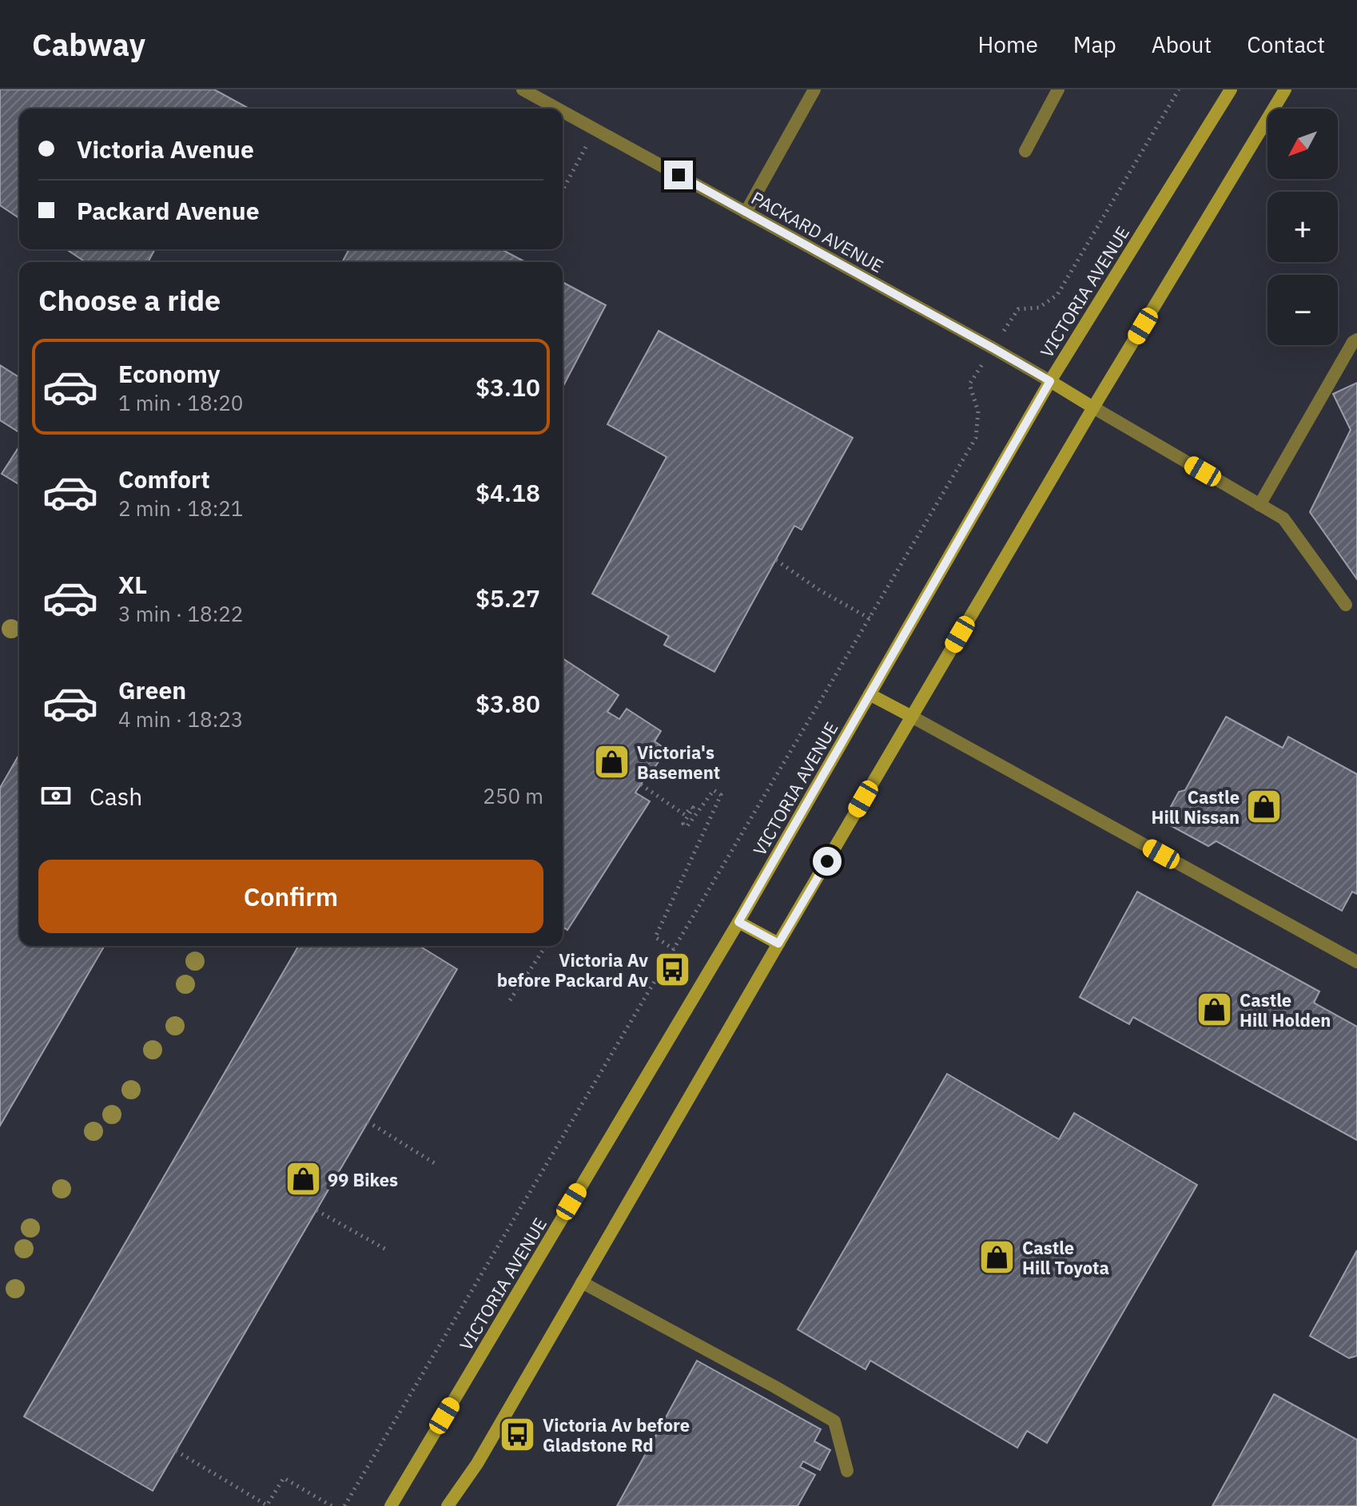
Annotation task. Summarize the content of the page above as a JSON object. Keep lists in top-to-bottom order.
{
  "streets": {
    "main road": ["PACKARD AVENUE", "VICTORIA AVENUE"]
  },
  "crossings": [
    ["PACKARD AVENUE", "VICTORIA AVENUE"]
  ],
  "places": {
    "shop": [
      "Victoria's Basement",
      "Castle Hill Nissan",
      "Castle Hill Holden",
      "99 Bikes",
      "Castle Hill Toyota"
    ],
    "bus stop": ["Victoria Av before Packard Av", "Victoria Av before Gladstone Rd"]
  },
  "north": "bottom left",
  "page": {
    "header": "Cabway",
    "nav": [
      "Home",
      "Map",
      "About",
      "Contact"
    ],
    "map_buttons": ["+", "−"],
    "banner": ["Victoria Avenue", "Packard Avenue"],
    "heading": "Choose a ride",
    "list": [
      {
        "name": "Economy",
        "note": "1 min · 18:20",
        "value": "$3.10"
      },
      {
        "name": "Comfort",
        "note": "2 min · 18:21",
        "value": "$4.18"
      },
      {
        "name": "XL",
        "note": "3 min · 18:22",
        "value": "$5.27"
      },
      {
        "name": "Green",
        "note": "4 min · 18:23",
        "value": "$3.80"
      }
    ],
    "pay": ["Cash", "250 m"],
    "buttons": "Confirm"
  }
}
